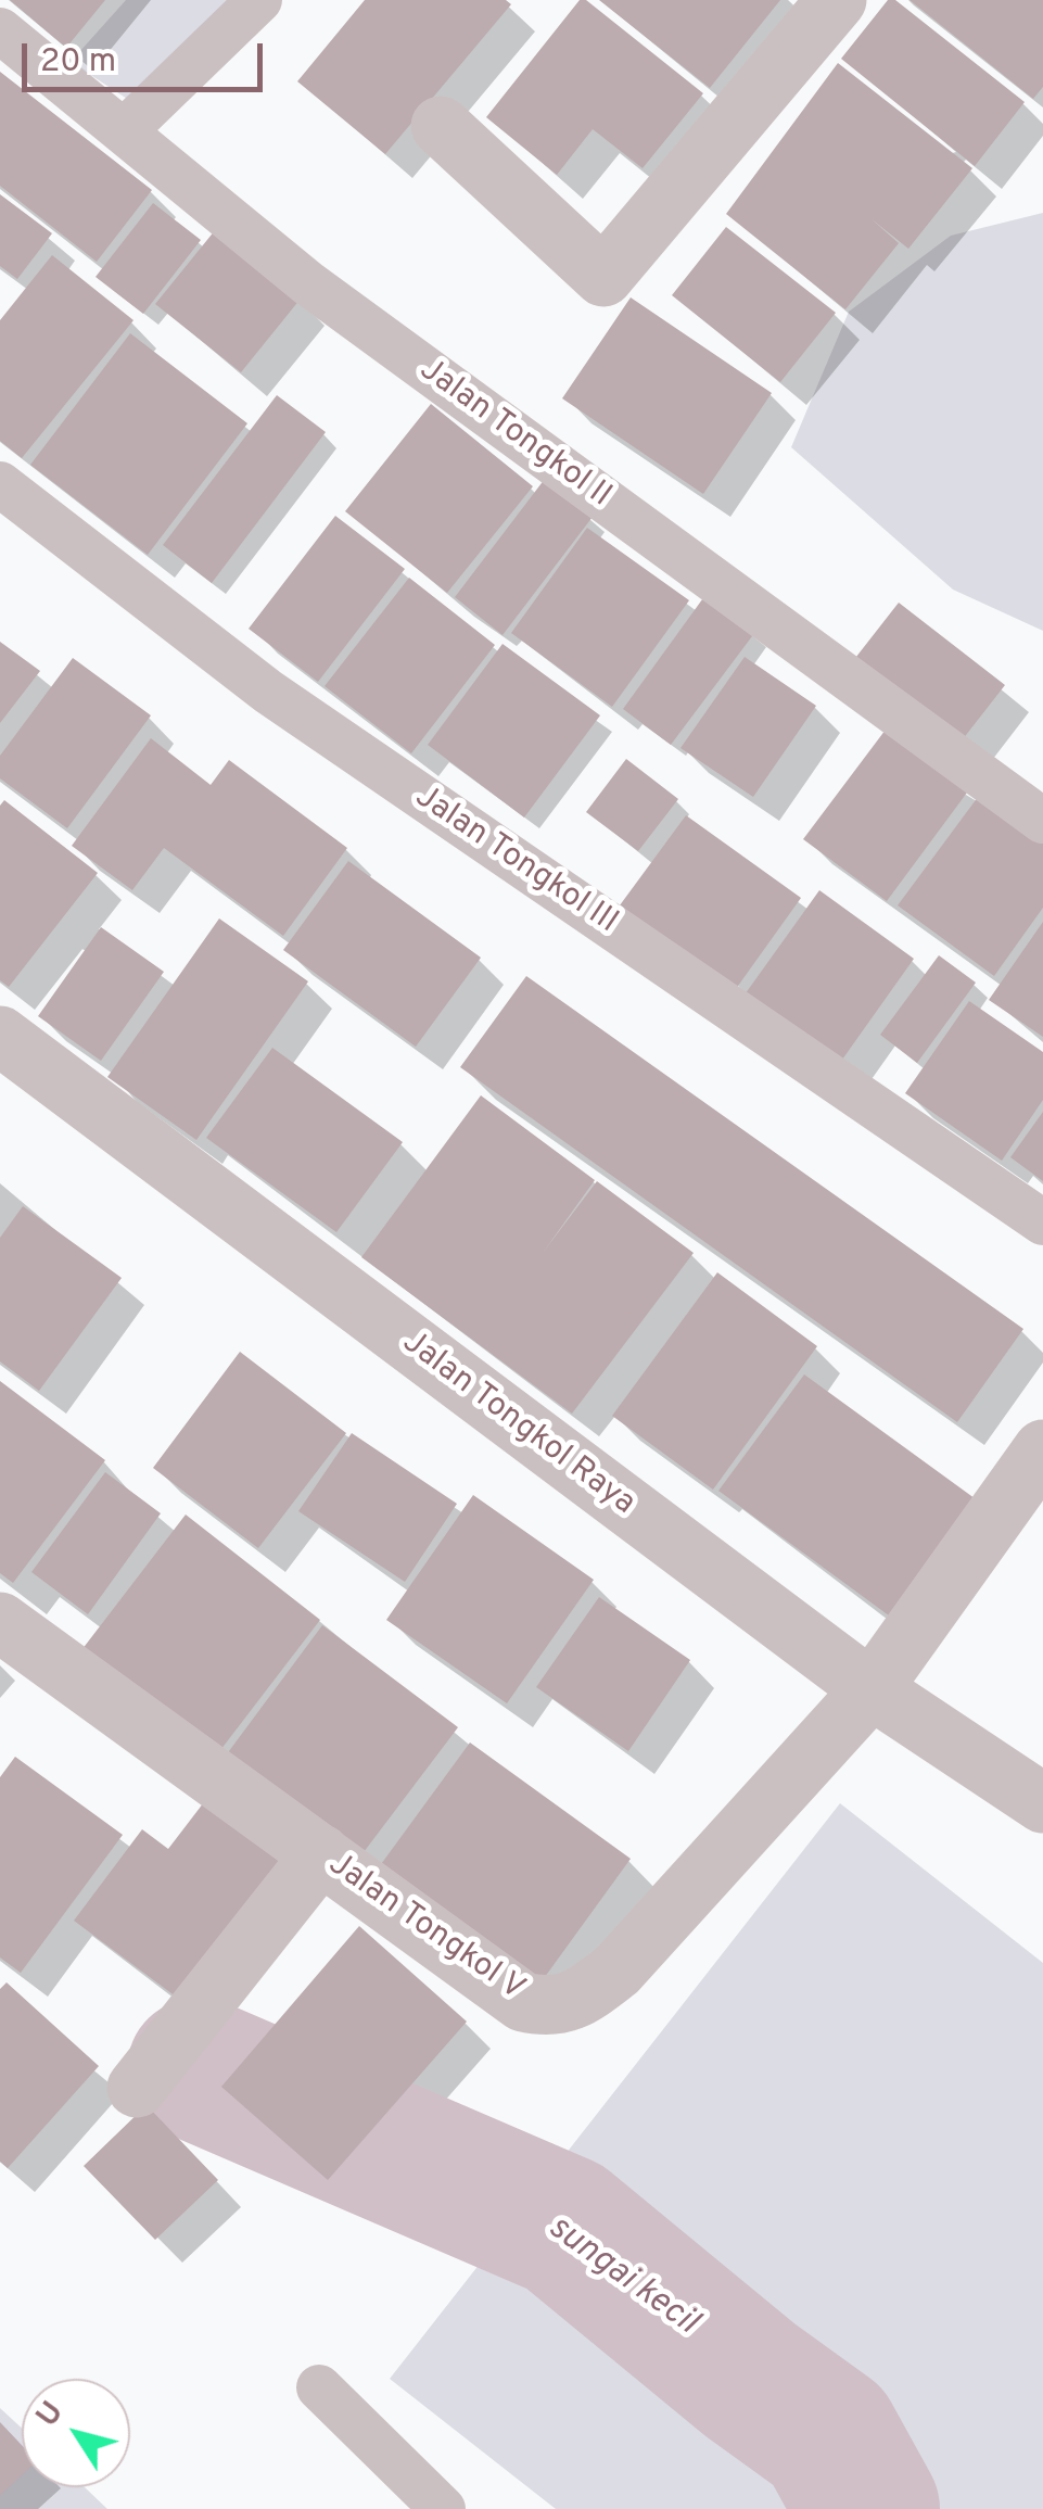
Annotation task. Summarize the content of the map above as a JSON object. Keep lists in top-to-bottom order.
{
  "streets": {
    "street": ["Jalan Tongkol Raya", "Jalan Tongkol V"],
    "lane": ["Jalan Tongkol II", "Jalan Tongkol III"]
  },
  "crossings": [
    ["Jalan Tongkol Raya", "Jalan Tongkol V"]
  ],
  "water": ["sungai kecil"],
  "scale_bar": "20 m",
  "north": "top left"
}
